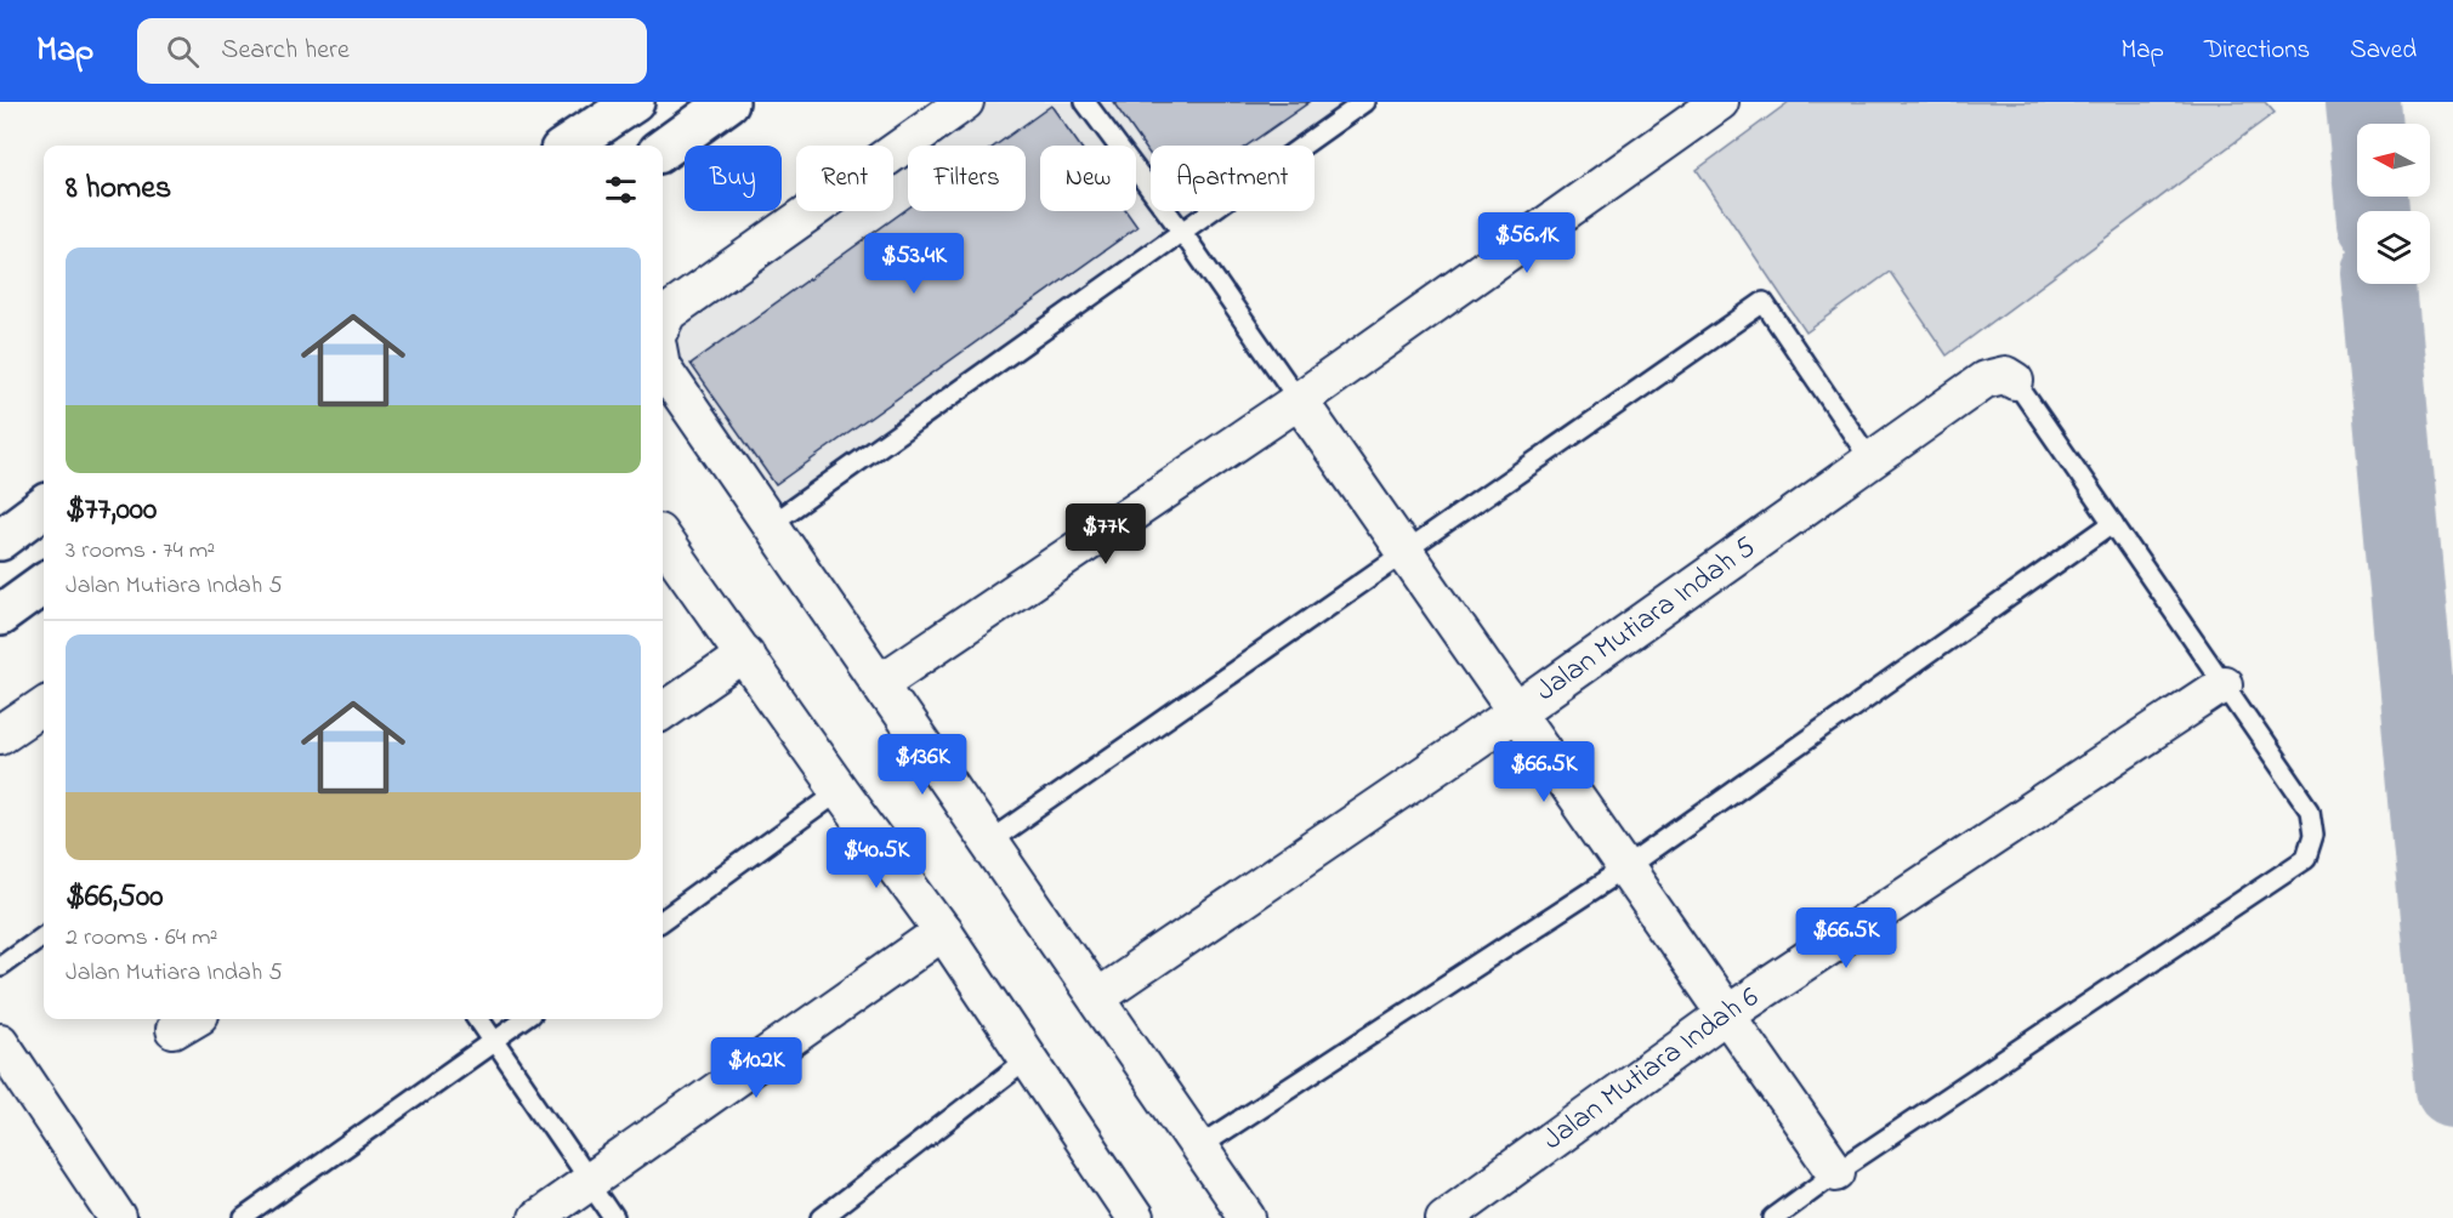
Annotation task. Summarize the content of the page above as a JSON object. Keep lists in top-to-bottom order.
{
  "streets": {
    "street": ["Jalan Mutiara Indah 5", "Jalan Mutiara Indah 6"]
  },
  "north": "left",
  "page": {
    "header": "Map",
    "search": "Search here",
    "nav": ["Map", "Directions", "Saved"],
    "chip": [
      "Buy",
      "Rent",
      "Filters",
      "New",
      "Apartment"
    ],
    "heading": "8 homes",
    "price": [
      "$56.1K",
      "$53.4K",
      "$77K",
      "$136K",
      "$66.5K",
      "$40.5K",
      "$66.5K",
      "$102K"
    ],
    "list": [
      {
        "name": "$77,000",
        "note": "3 rooms · 74 m² · Jalan Mutiara Indah 5"
      },
      {
        "name": "$66,500",
        "note": "2 rooms · 64 m² · Jalan Mutiara Indah 5"
      }
    ]
  }
}
